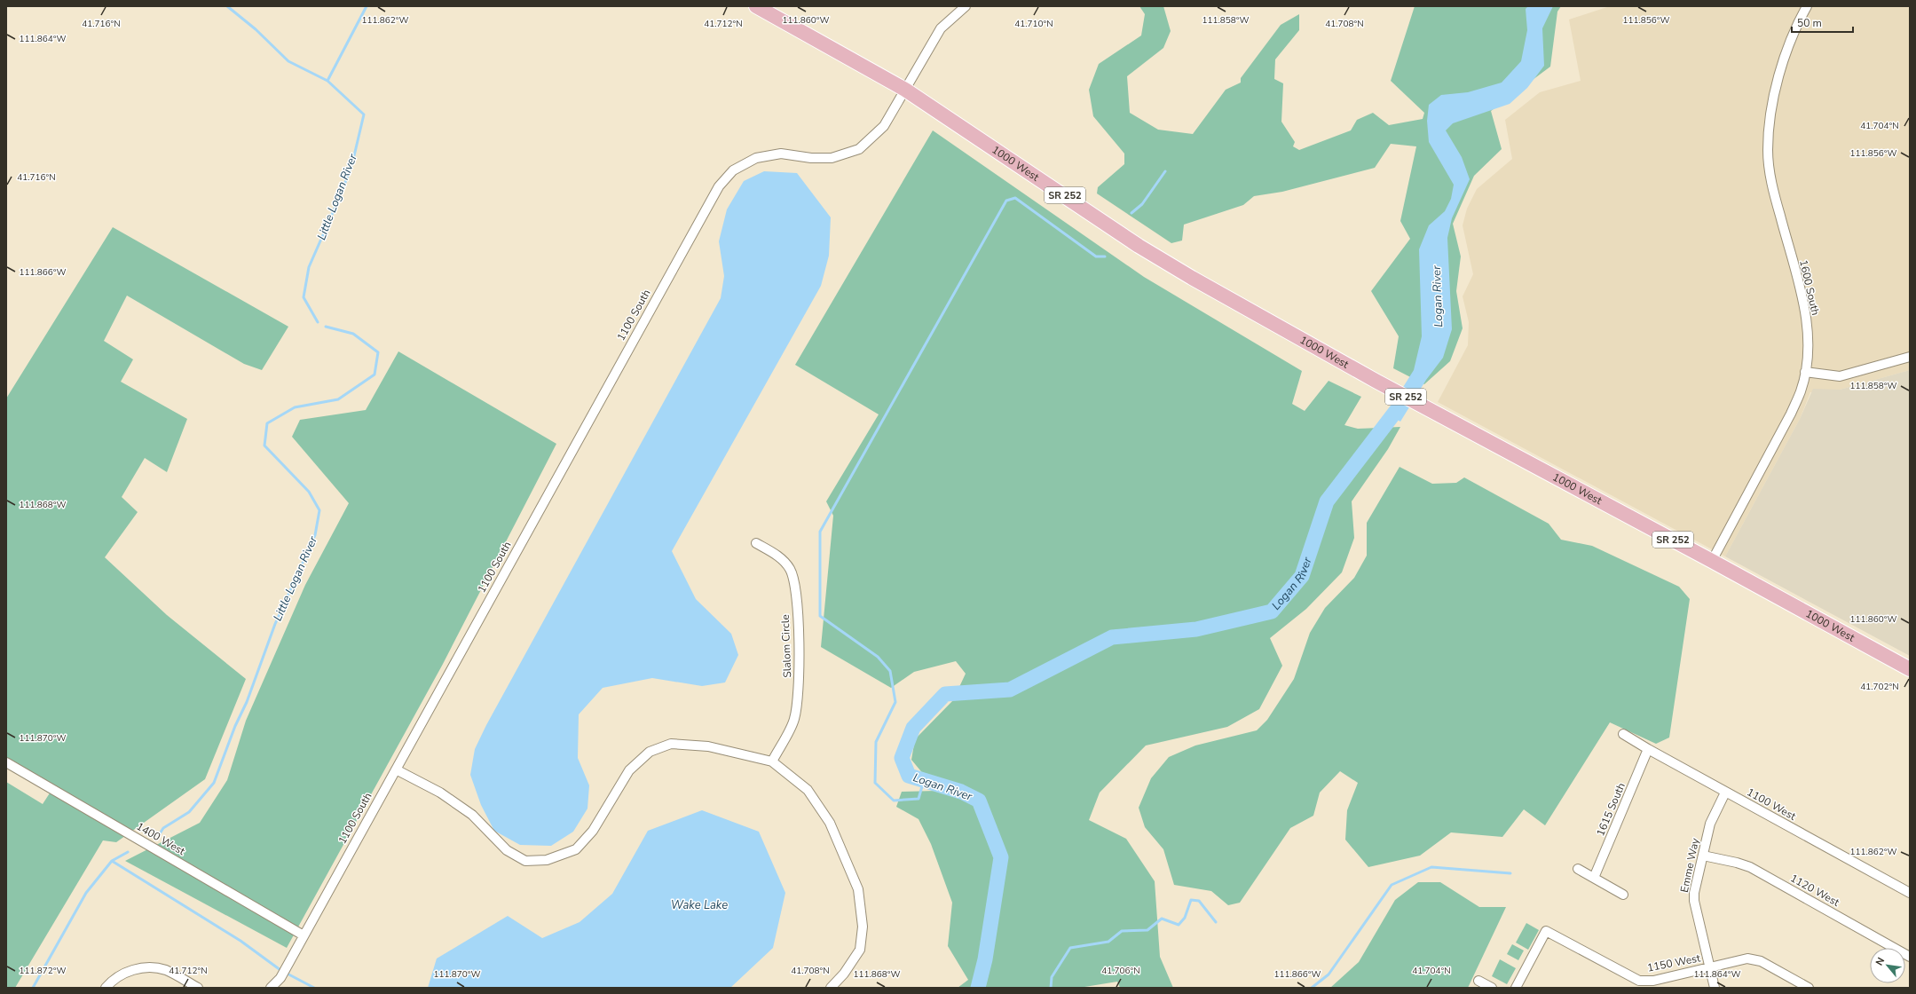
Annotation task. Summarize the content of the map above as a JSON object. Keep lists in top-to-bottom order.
{
  "streets": {
    "main road": ["1000 West", "SR 252"],
    "street": [
      "1600 South",
      "1100 South",
      "Slalom Circle",
      "1100 West",
      "1615 South",
      "1400 West",
      "Emme Way",
      "1120 West",
      "1150 West"
    ]
  },
  "crossings": [
    ["1000 West", "1600 South"],
    ["1000 West", "1100 South"],
    ["1100 South", "1400 West"],
    ["1100 West", "1615 South"],
    ["1100 West", "Emme Way"],
    ["Emme Way", "1120 West"],
    ["Emme Way", "1150 West"]
  ],
  "water": ["Little Logan River", "Logan River", "Wake Lake"],
  "scale_bar": "50 m",
  "north": "top left",
  "coordinates": [
    "111.856°W",
    "111.862°W",
    "111.860°W",
    "111.858°W",
    "41.716°N",
    "41.712°N",
    "41.710°N",
    "41.708°N",
    "111.864°W",
    "41.704°N",
    "111.866°W",
    "111.868°W",
    "41.702°N",
    "111.870°W",
    "41.706°N",
    "111.872°W"
  ]
}
